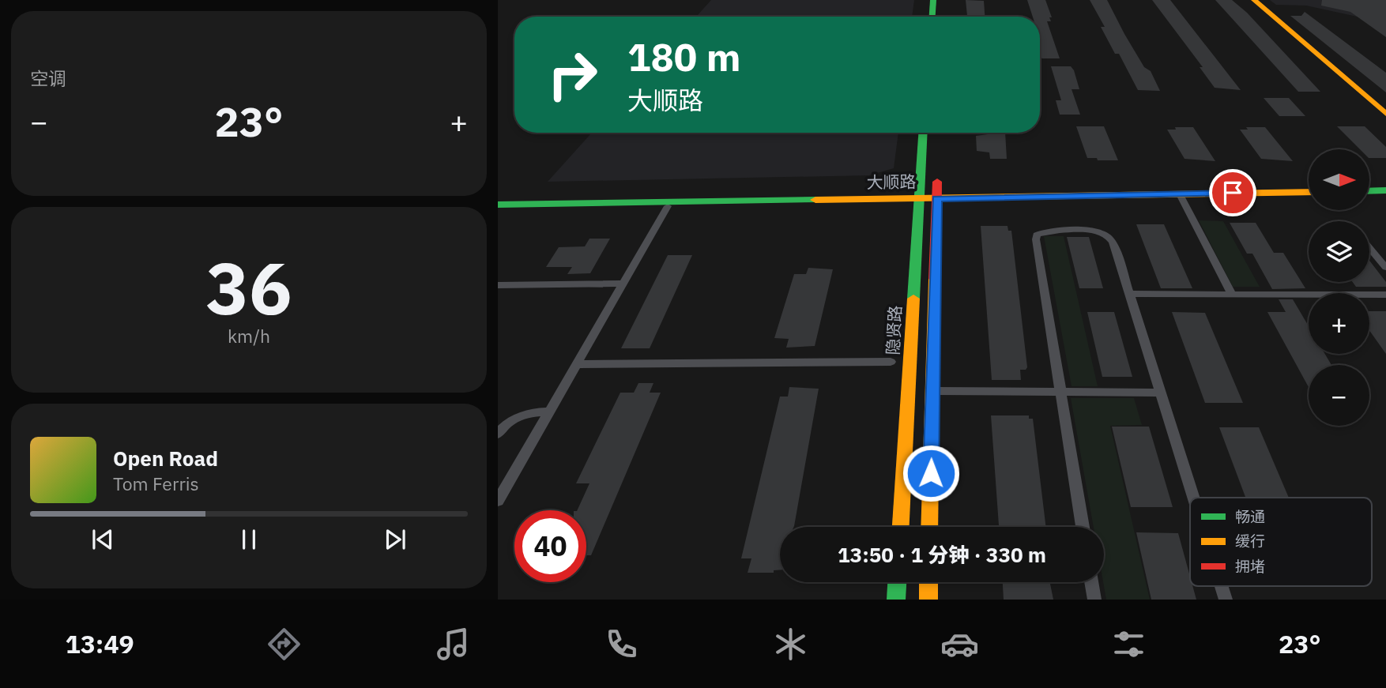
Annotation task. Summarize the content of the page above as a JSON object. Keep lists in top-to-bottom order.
{
  "streets": {
    "street": ["大顺路", "隐贤路"]
  },
  "crossings": [
    ["大顺路", "隐贤路"]
  ],
  "legend": ["畅通", "缓行", "拥堵"],
  "north": "right",
  "page": {
    "tile": [
      "空调",
      ["36", "km/h"]
    ],
    "turn": ["180 m", "大顺路"],
    "heat": ["−", "23°", "+"],
    "map_buttons": ["+", "−"],
    "song": ["Open Road", "Tom Ferris"],
    "limit": "40",
    "trip": "13:50 · 1 分钟 · 330 m",
    "tabs": ["13:49", "23°"]
  }
}
